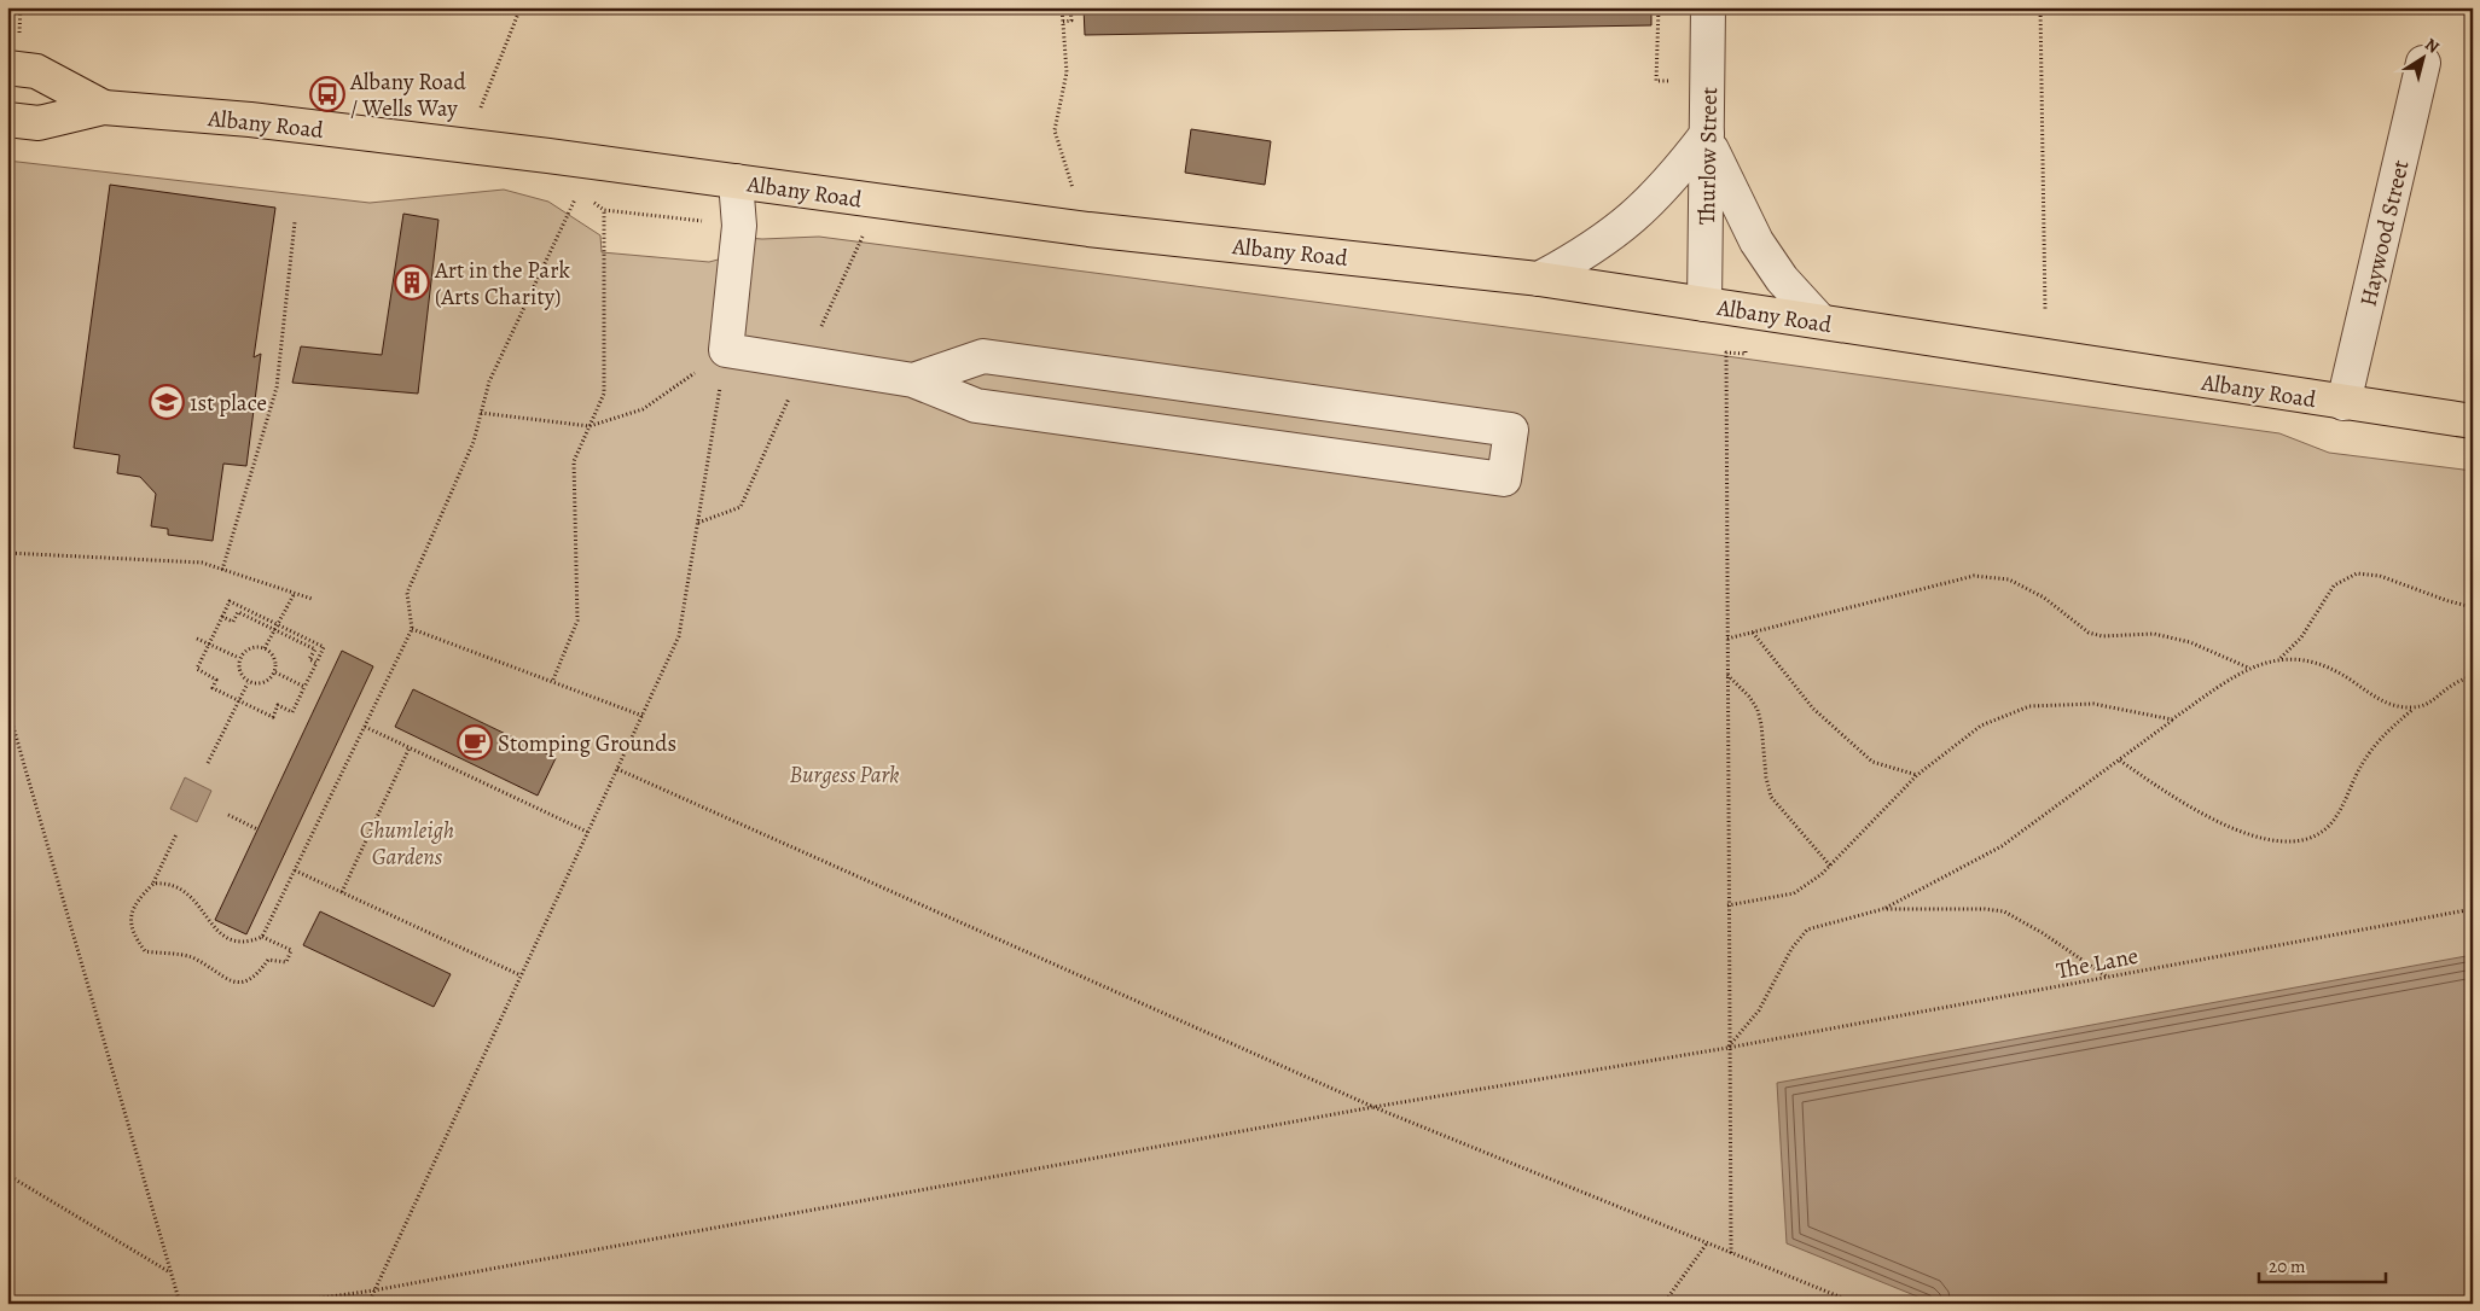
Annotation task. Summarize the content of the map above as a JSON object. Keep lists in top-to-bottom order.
{
  "streets": {
    "main road": ["Albany Road"],
    "street": ["Thurlow Street", "Haywood Street"],
    "path": ["The Lane"]
  },
  "crossings": [
    ["Albany Road", "Thurlow Street"],
    ["Albany Road", "Haywood Street"]
  ],
  "parks": ["Burgess Park", "Chumleigh Gardens"],
  "places": {
    "bus stop": ["Albany Road / Wells Way"],
    "building": ["Art in the Park (Arts Charity)"],
    "school or university": ["1st place"],
    "cafe": ["Stomping Grounds"]
  },
  "scale_bar": "20 m",
  "north": "top right"
}
